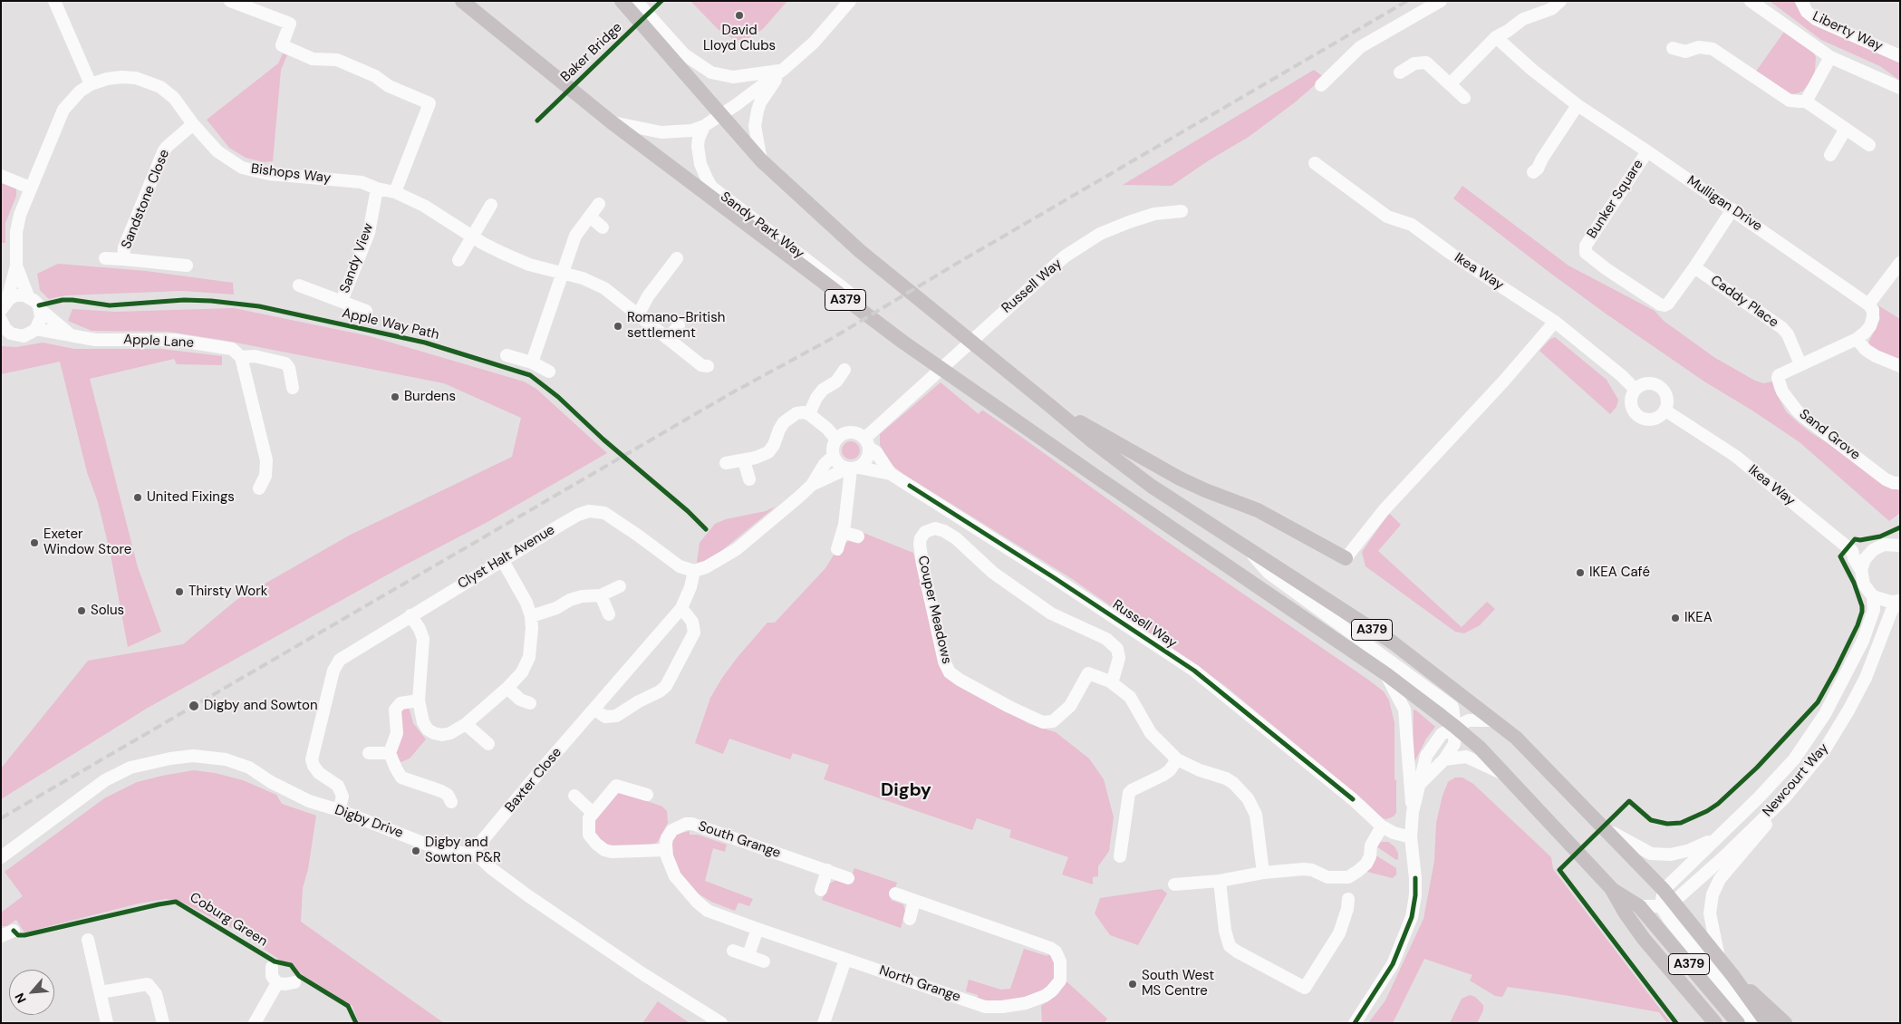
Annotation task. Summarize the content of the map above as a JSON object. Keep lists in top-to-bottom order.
{
  "streets": {
    "main road": ["A379"],
    "street": [
      "Liberty Way",
      "Bishops Way",
      "Sandstone Close",
      "Bunker Square",
      "Mulligan Drive",
      "Sandy Park Way",
      "Sandy View",
      "Ikea Way",
      "Russell Way",
      "Caddy Place",
      "Apple Lane",
      "Sand Grove",
      "Clyst Halt Avenue",
      "Couper Meadows",
      "Baxter Close",
      "Newcourt Way",
      "Digby Drive",
      "South Grange",
      "North Grange"
    ],
    "cycle path": ["Baker Bridge", "Apple Way Path", "Coburg Green"]
  },
  "crossings": [
    ["Bishops Way", "Sandstone Close"],
    ["Bishops Way", "Sandy View"],
    ["Bishops Way", "Apple Lane"],
    ["Bunker Square", "Mulligan Drive"],
    ["Bunker Square", "Caddy Place"],
    ["Mulligan Drive", "Sand Grove"],
    ["Sandy Park Way", "A379"],
    ["Ikea Way", "Newcourt Way"],
    ["A379", "Newcourt Way"],
    ["Caddy Place", "Sand Grove"],
    ["Clyst Halt Avenue", "Baxter Close"],
    ["Clyst Halt Avenue", "Digby Drive"],
    ["Baxter Close", "Digby Drive"],
    ["South Grange", "North Grange"]
  ],
  "districts": ["Digby"],
  "places": [
    "David Lloyd Clubs",
    "Romano-British settlement",
    "Burdens",
    "United Fixings",
    "Exeter Window Store",
    "IKEA Café",
    "Thirsty Work",
    "Solus",
    "IKEA",
    "Digby and Sowton",
    "Digby and Sowton P&R",
    "South West MS Centre"
  ],
  "north": "bottom left"
}
